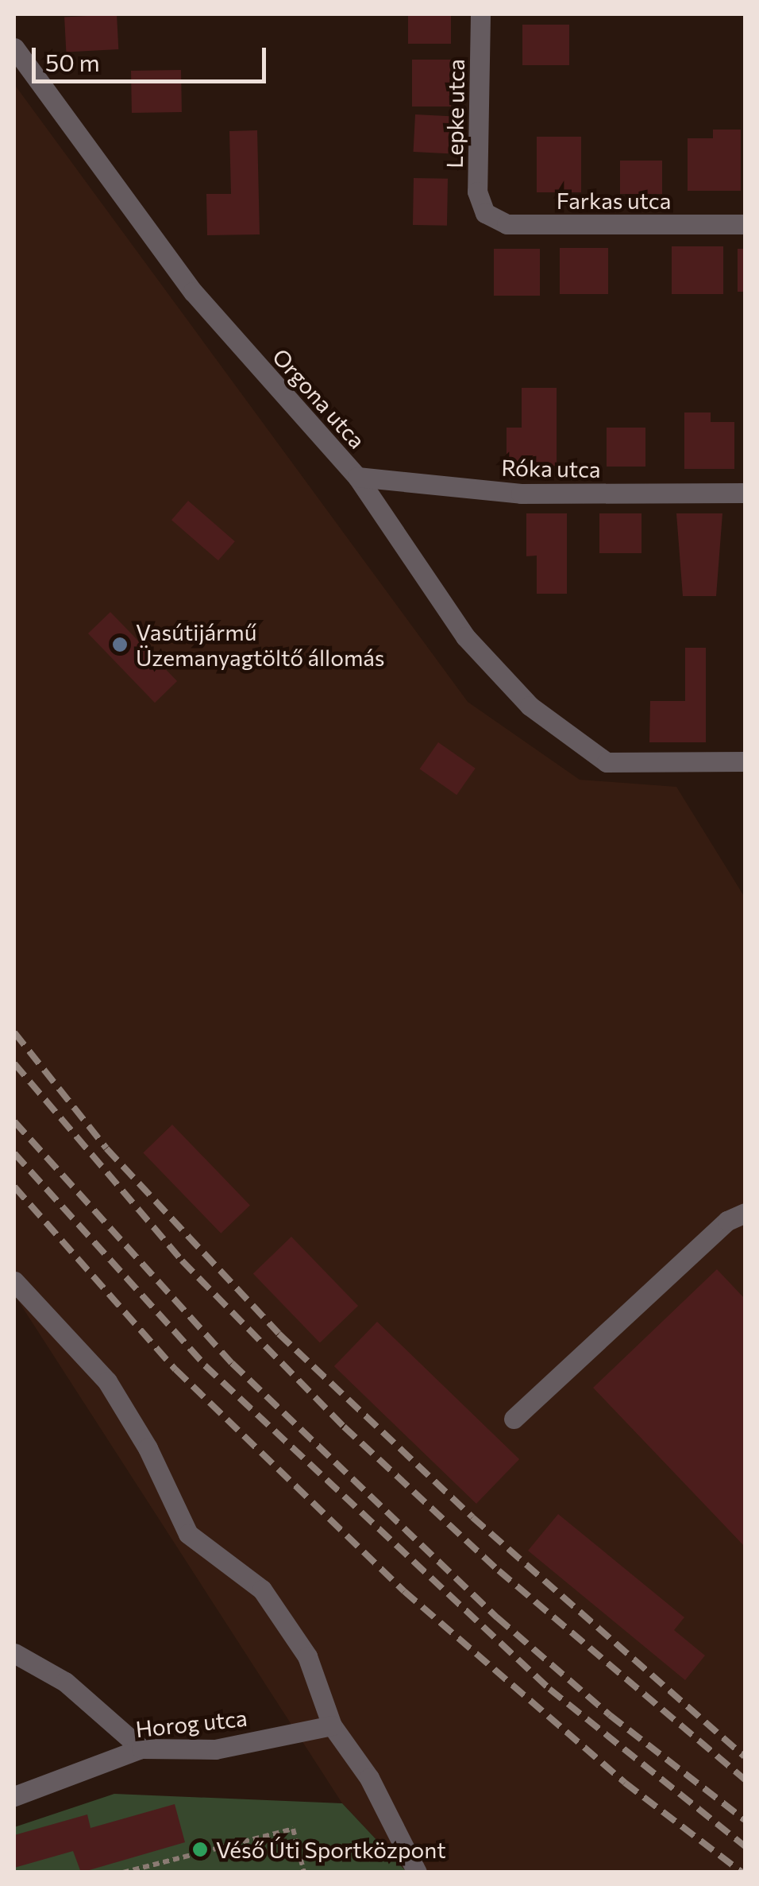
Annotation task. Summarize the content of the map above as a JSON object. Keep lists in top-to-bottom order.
{
  "streets": {
    "street": [
      "Lepke utca",
      "Farkas utca",
      "Orgona utca",
      "Róka utca",
      "Horog utca"
    ]
  },
  "crossings": [
    ["Lepke utca", "Farkas utca"],
    ["Orgona utca", "Róka utca"]
  ],
  "places": ["Vasútijármű Üzemanyagtöltő állomás", "Véső Úti Sportközpont"],
  "scale_bar": "50 m"
}
